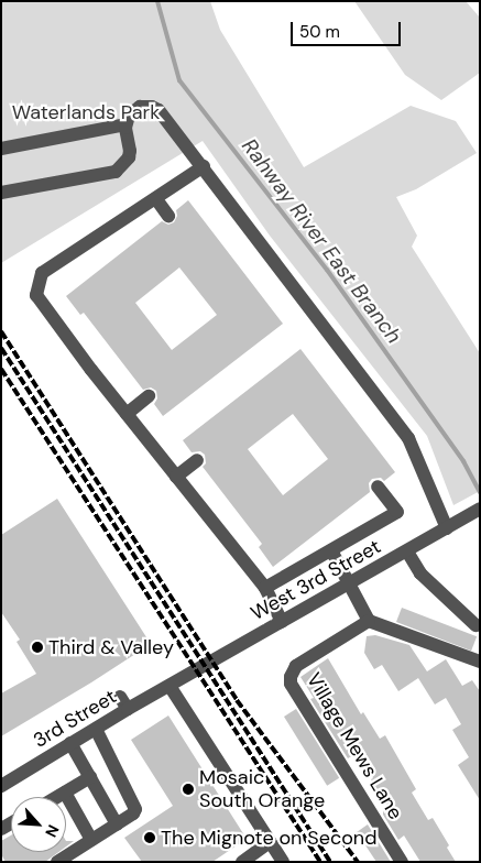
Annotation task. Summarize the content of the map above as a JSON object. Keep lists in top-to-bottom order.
{
  "streets": {
    "street": ["West 3rd Street", "3rd Street", "Village Mews Lane"]
  },
  "crossings": [
    ["West 3rd Street", "3rd Street"]
  ],
  "water": ["Rahway River East Branch"],
  "parks": ["Waterlands Park"],
  "places": ["Third & Valley", "Mosaic South Orange", "The Mignote on Second"],
  "scale_bar": "50 m",
  "north": "bottom right"
}
